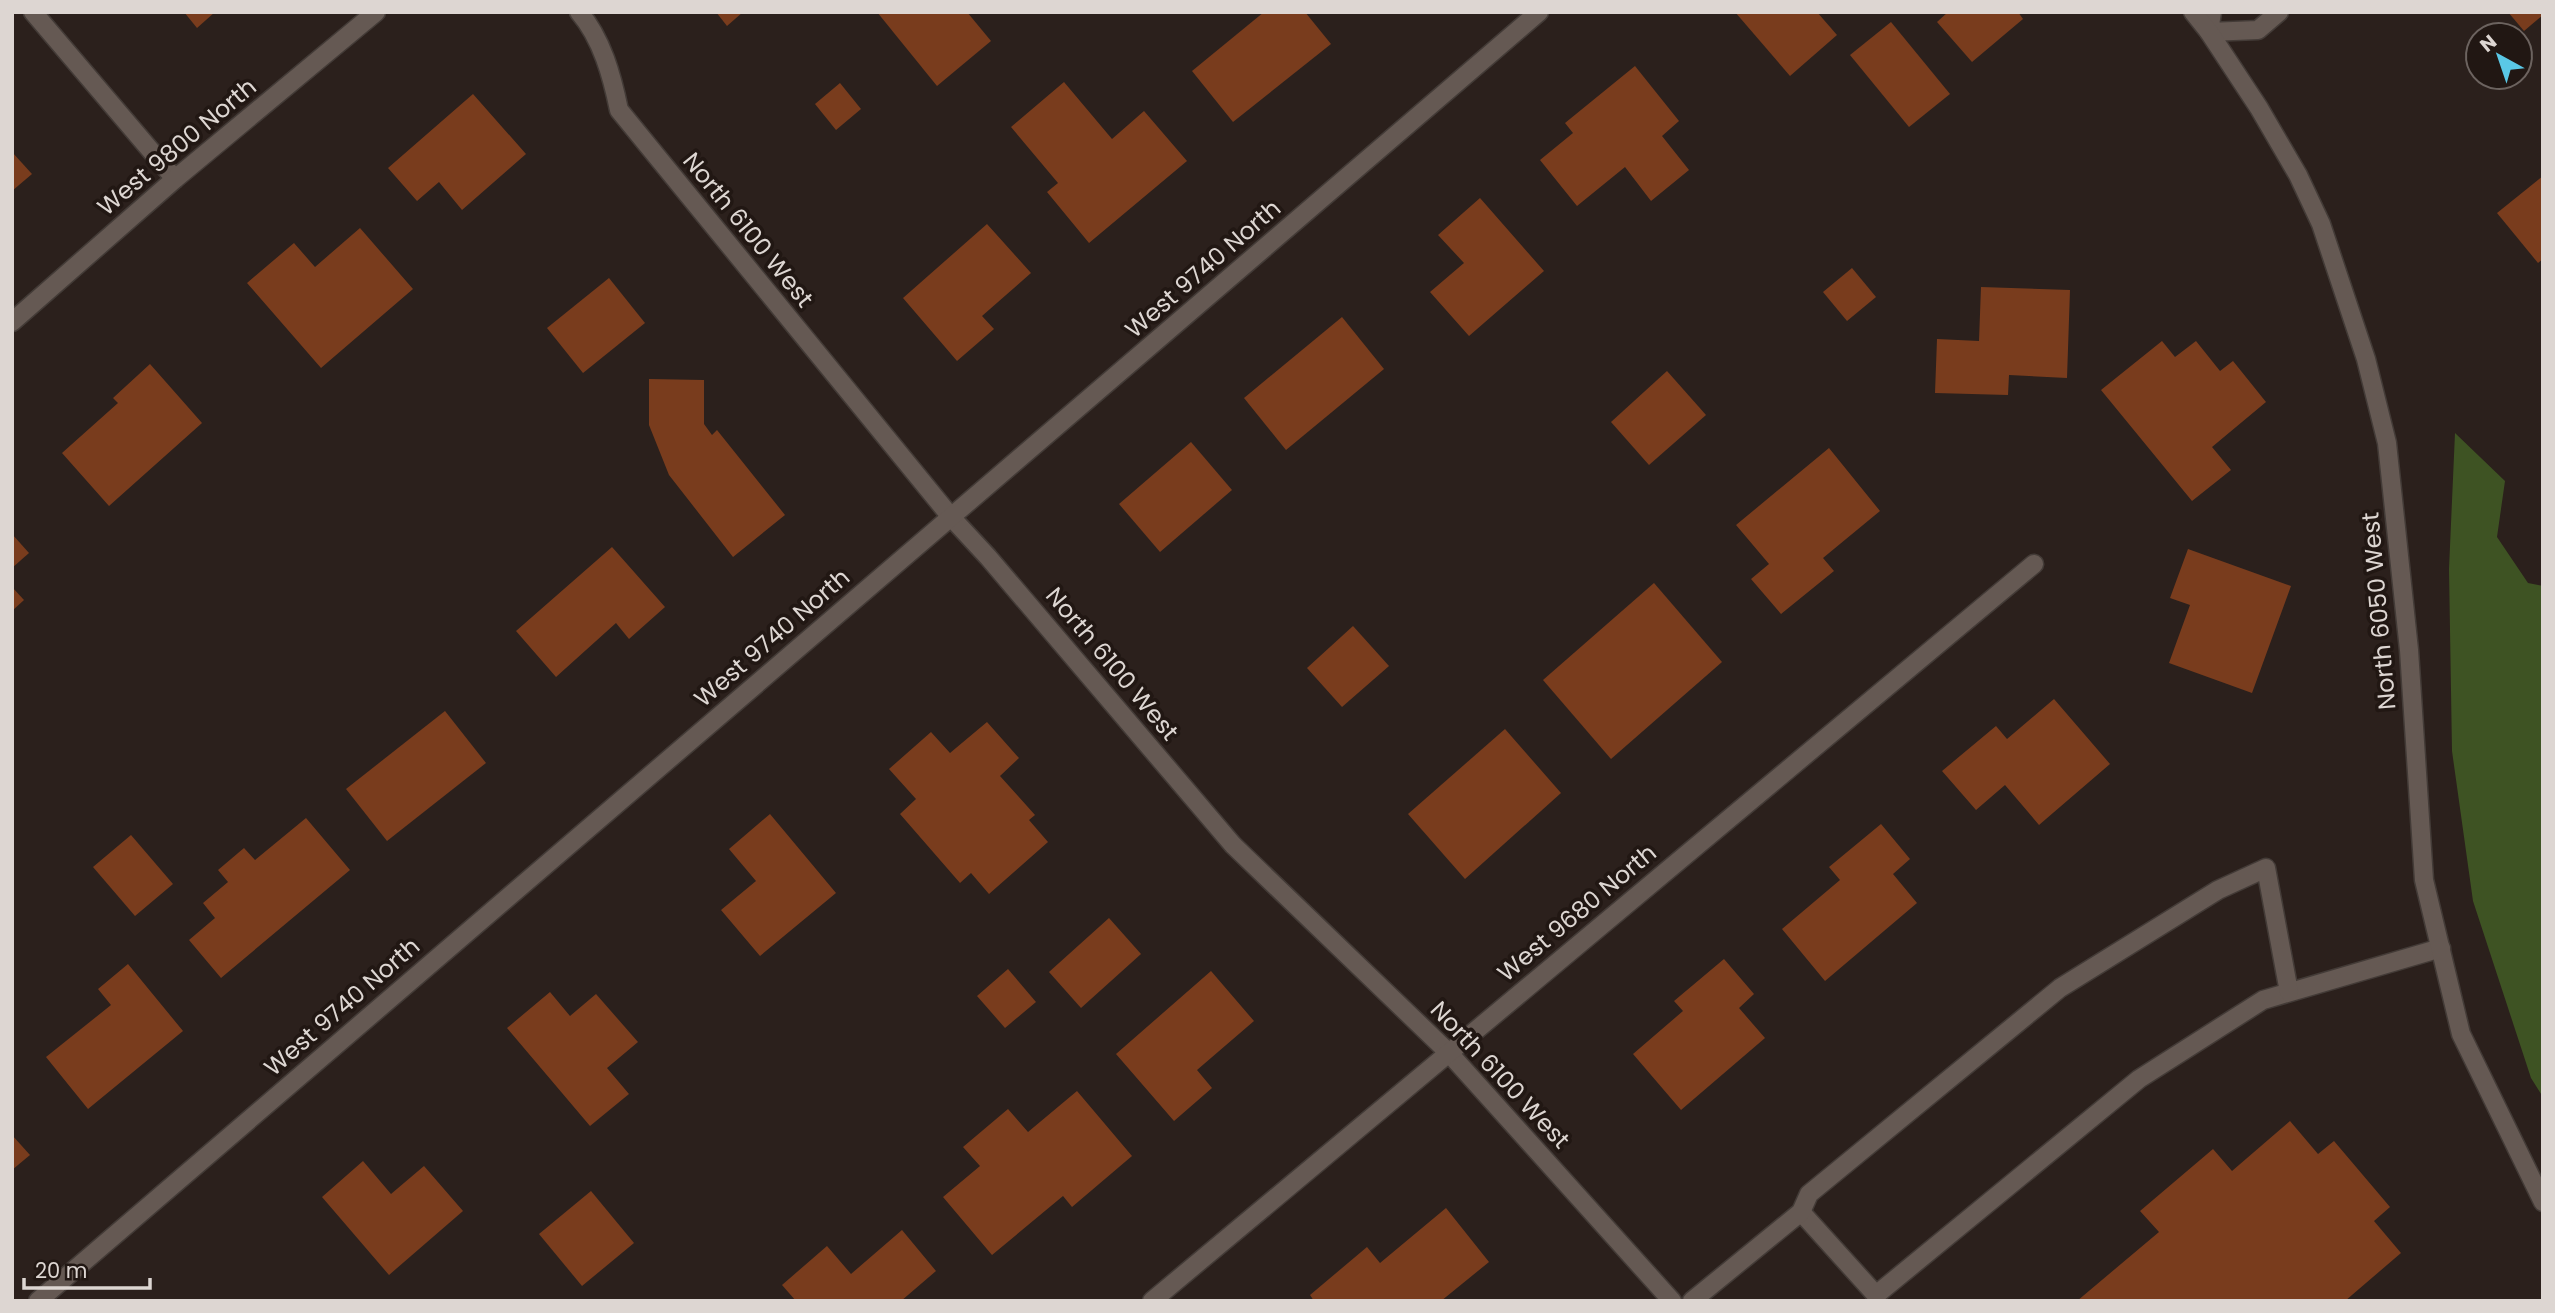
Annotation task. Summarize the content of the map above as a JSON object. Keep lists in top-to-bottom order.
{
  "streets": {
    "street": [
      "West 9800 North",
      "North 6100 West",
      "West 9740 North",
      "North 6050 West",
      "West 9680 North"
    ]
  },
  "crossings": [
    ["North 6100 West", "West 9740 North"],
    ["North 6100 West", "West 9680 North"]
  ],
  "scale_bar": "20 m",
  "north": "top left"
}
